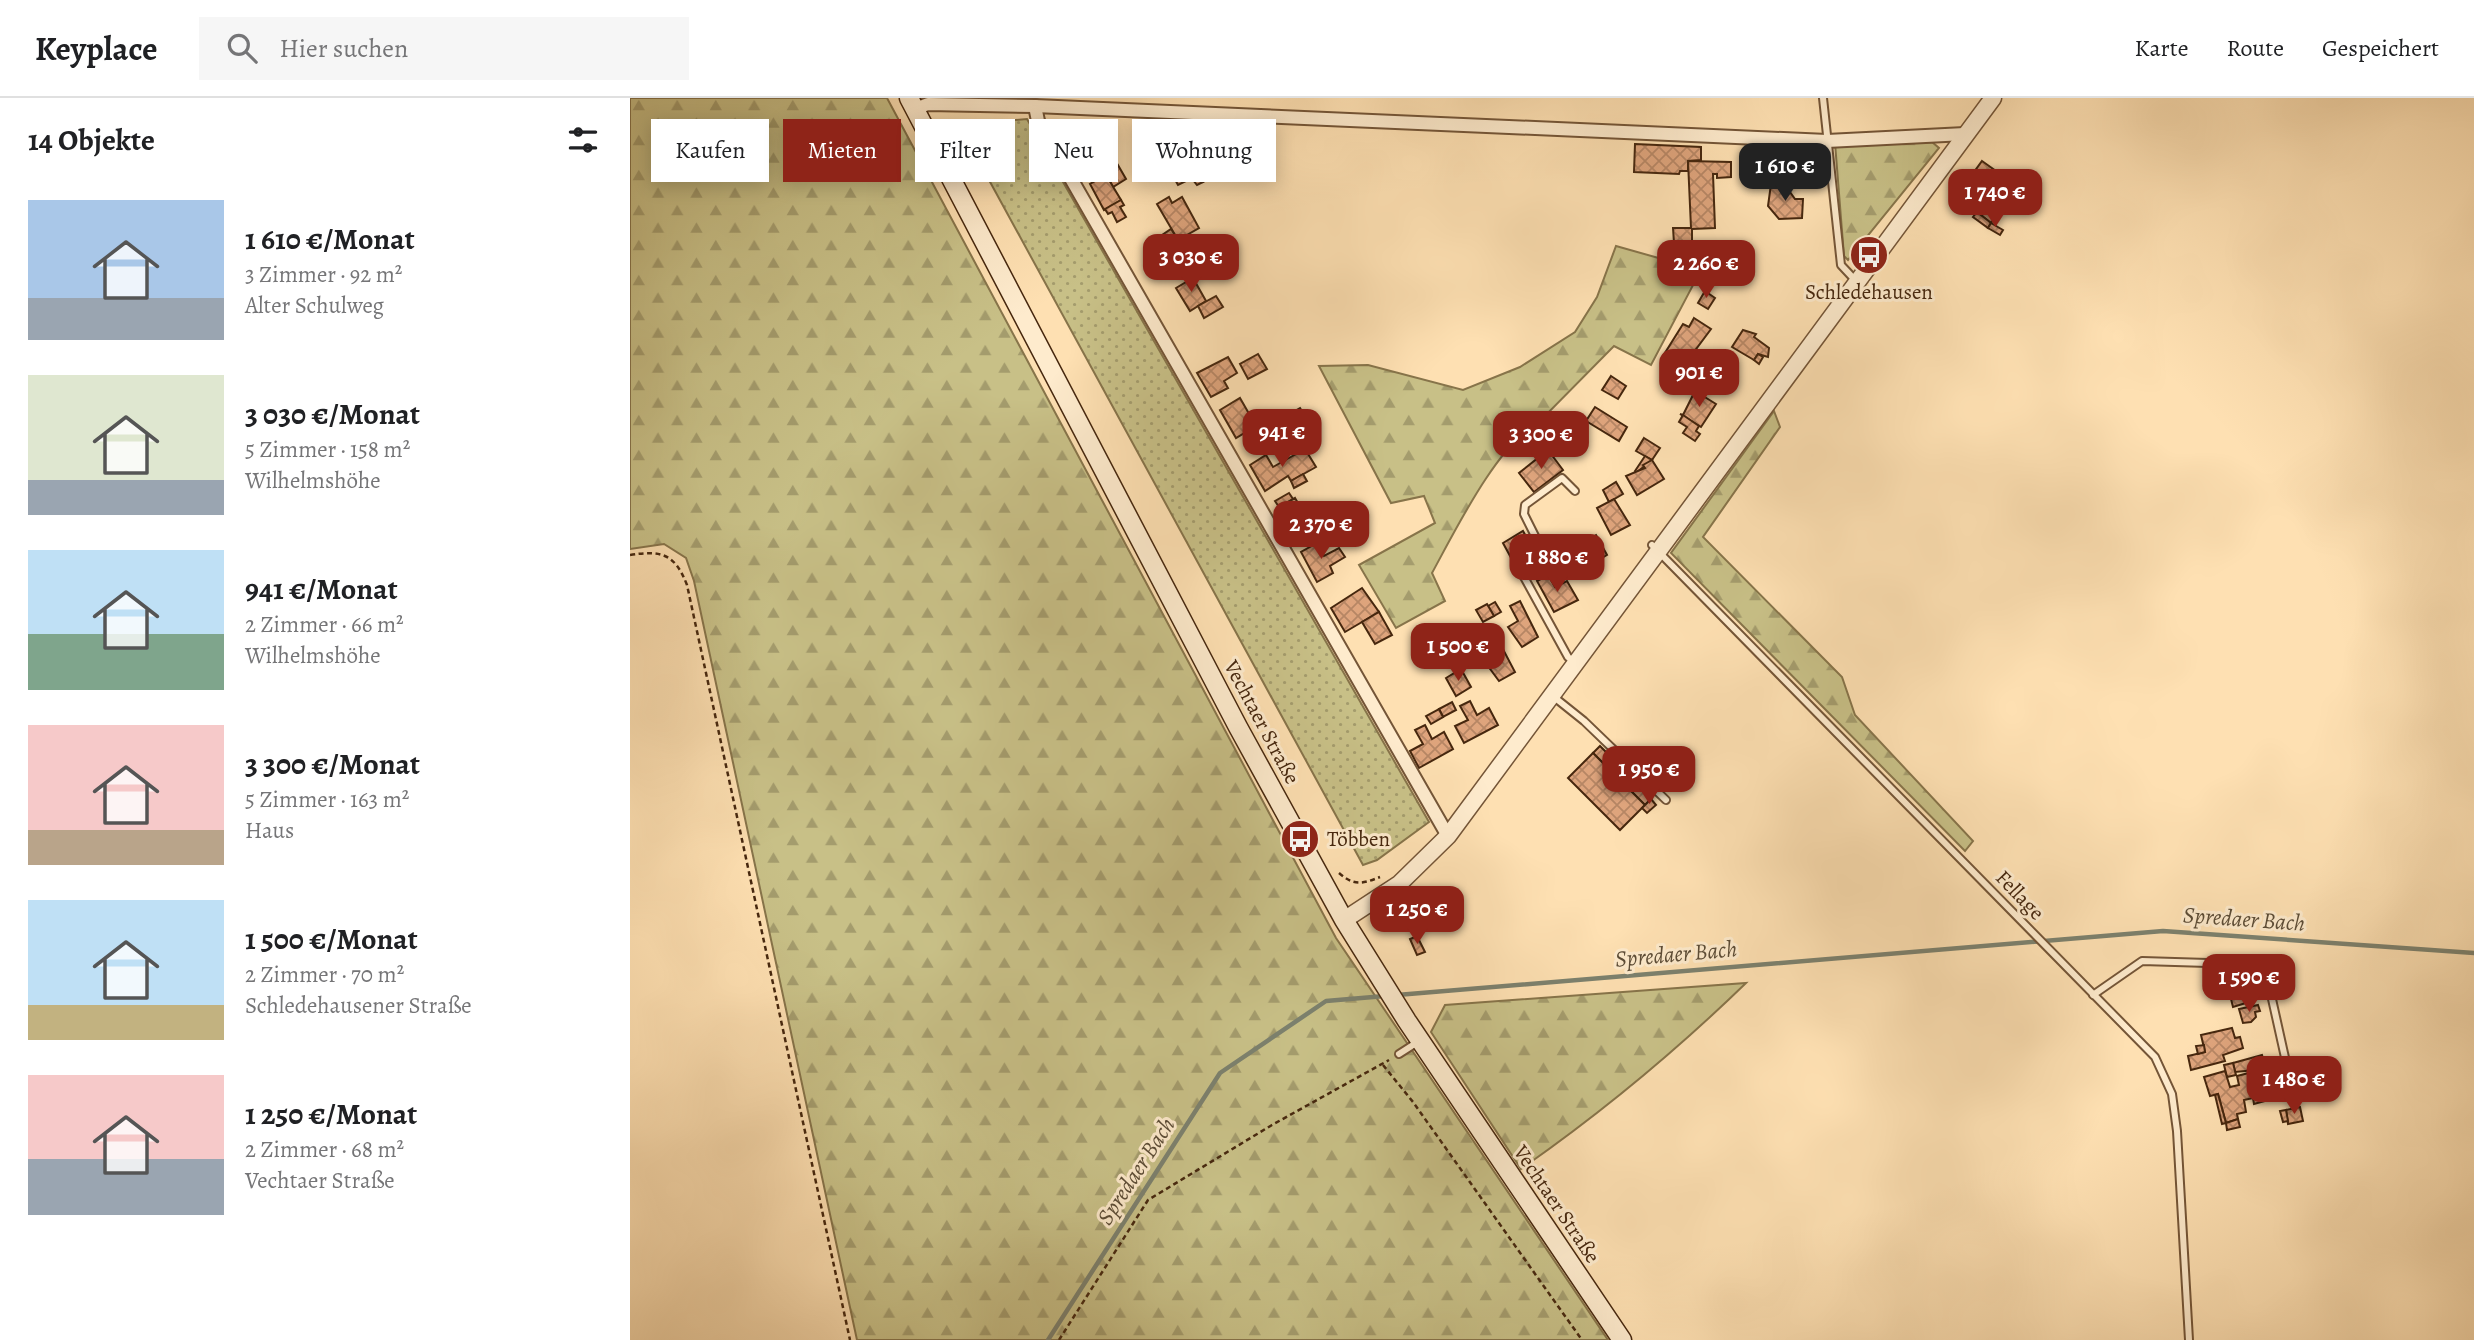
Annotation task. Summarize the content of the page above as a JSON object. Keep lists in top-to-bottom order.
{
  "streets": {
    "main road": ["Vechtaer Straße"],
    "lane": ["Fellage"]
  },
  "water": ["Spredaer Bach"],
  "places": {
    "bus stop": ["Schledehausen", "Többen"]
  },
  "page": {
    "header": "Keyplace",
    "search": "Hier suchen",
    "nav": ["Karte", "Route", "Gespeichert"],
    "heading": "14 Objekte",
    "chip": [
      "Kaufen",
      "Mieten",
      "Filter",
      "Neu",
      "Wohnung"
    ],
    "price": [
      "1 610 €",
      "1 740 €",
      "3 030 €",
      "2 260 €",
      "901 €",
      "941 €",
      "3 300 €",
      "2 370 €",
      "1 880 €",
      "1 500 €",
      "1 950 €",
      "1 250 €",
      "1 590 €",
      "1 480 €"
    ],
    "list": [
      {
        "name": "1 610 €/Monat",
        "note": "3 Zimmer · 92 m² · Alter Schulweg"
      },
      {
        "name": "3 030 €/Monat",
        "note": "5 Zimmer · 158 m² · Wilhelmshöhe"
      },
      {
        "name": "941 €/Monat",
        "note": "2 Zimmer · 66 m² · Wilhelmshöhe"
      },
      {
        "name": "3 300 €/Monat",
        "note": "5 Zimmer · 163 m² · Haus"
      },
      {
        "name": "1 500 €/Monat",
        "note": "2 Zimmer · 70 m² · Schledehausener Straße"
      },
      {
        "name": "1 250 €/Monat",
        "note": "2 Zimmer · 68 m² · Vechtaer Straße"
      }
    ]
  }
}
